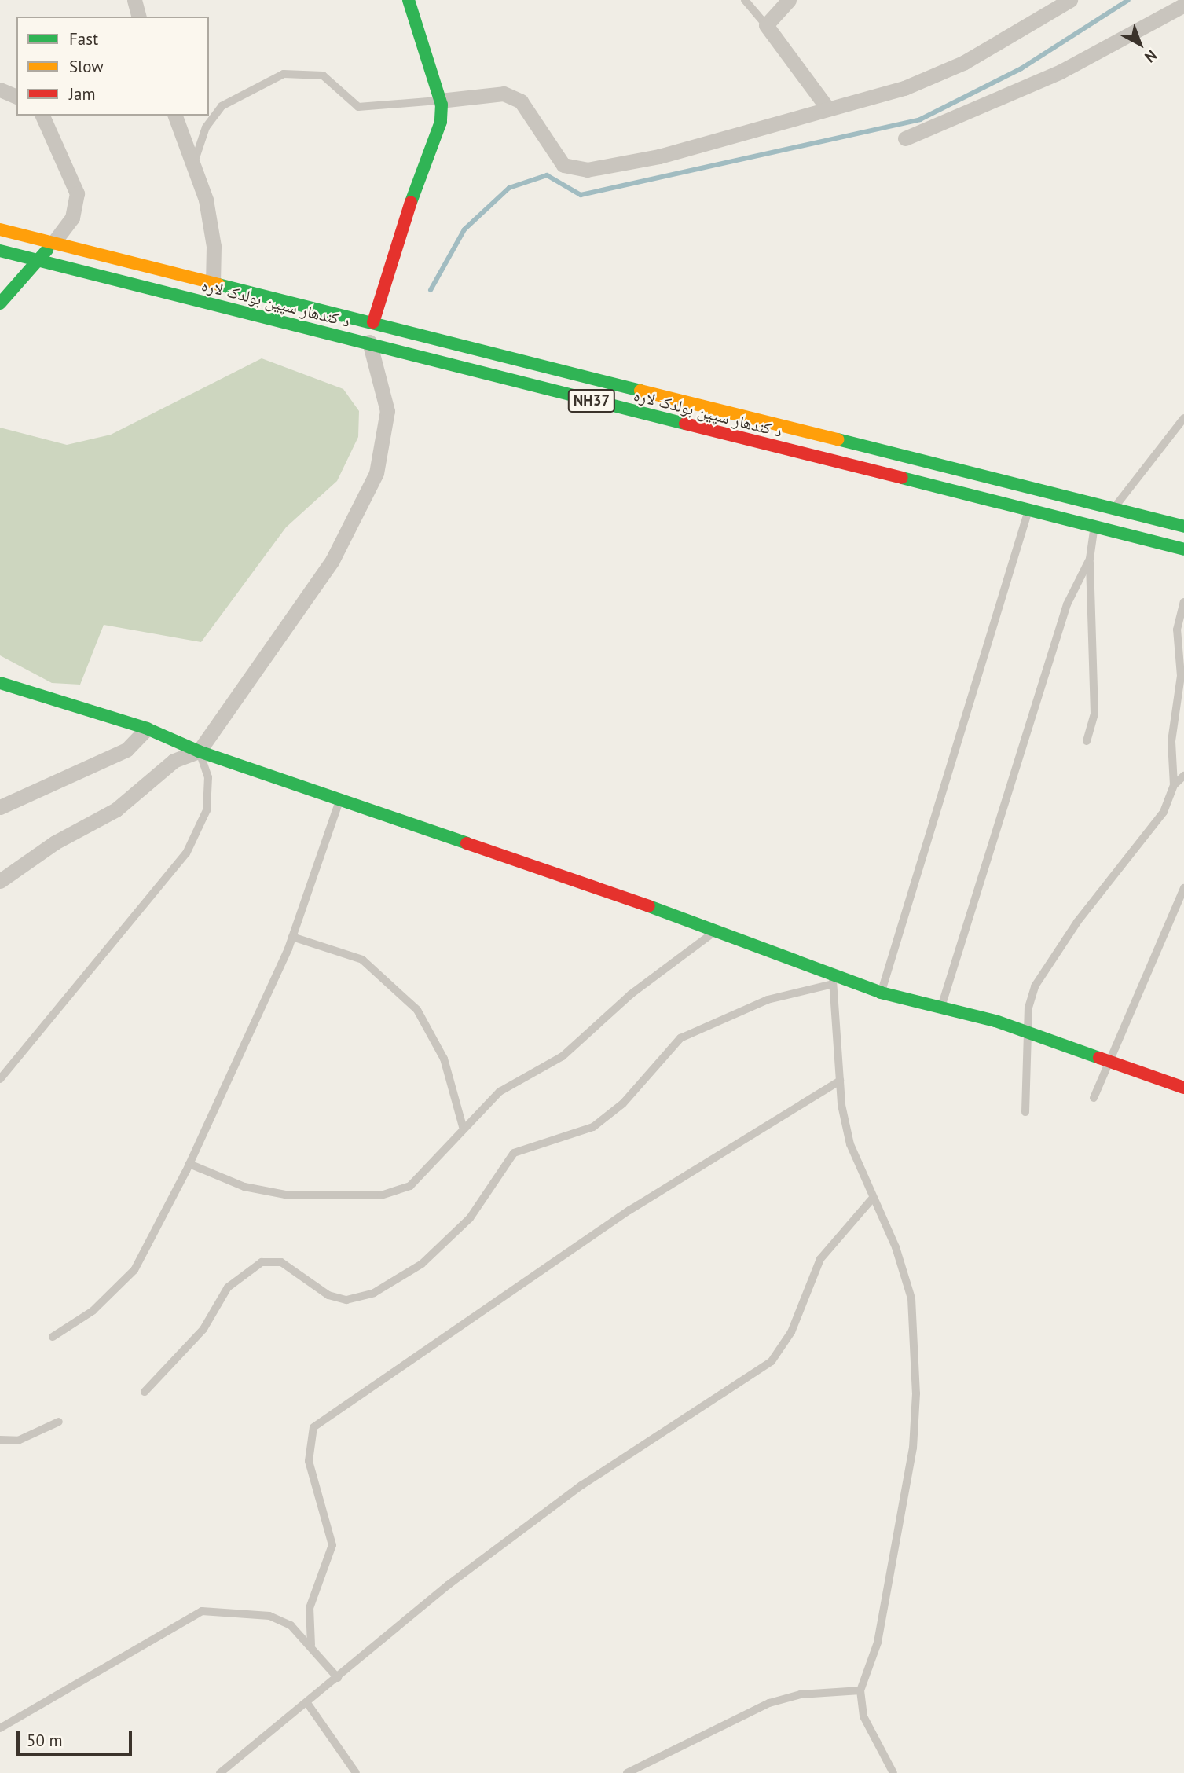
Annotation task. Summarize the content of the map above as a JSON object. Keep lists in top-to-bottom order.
{
  "streets": {
    "main road": ["د کندهار سپین بولدک لاره", "NH37"]
  },
  "legend": ["Fast", "Slow", "Jam"],
  "scale_bar": "50 m",
  "north": "bottom right"
}
